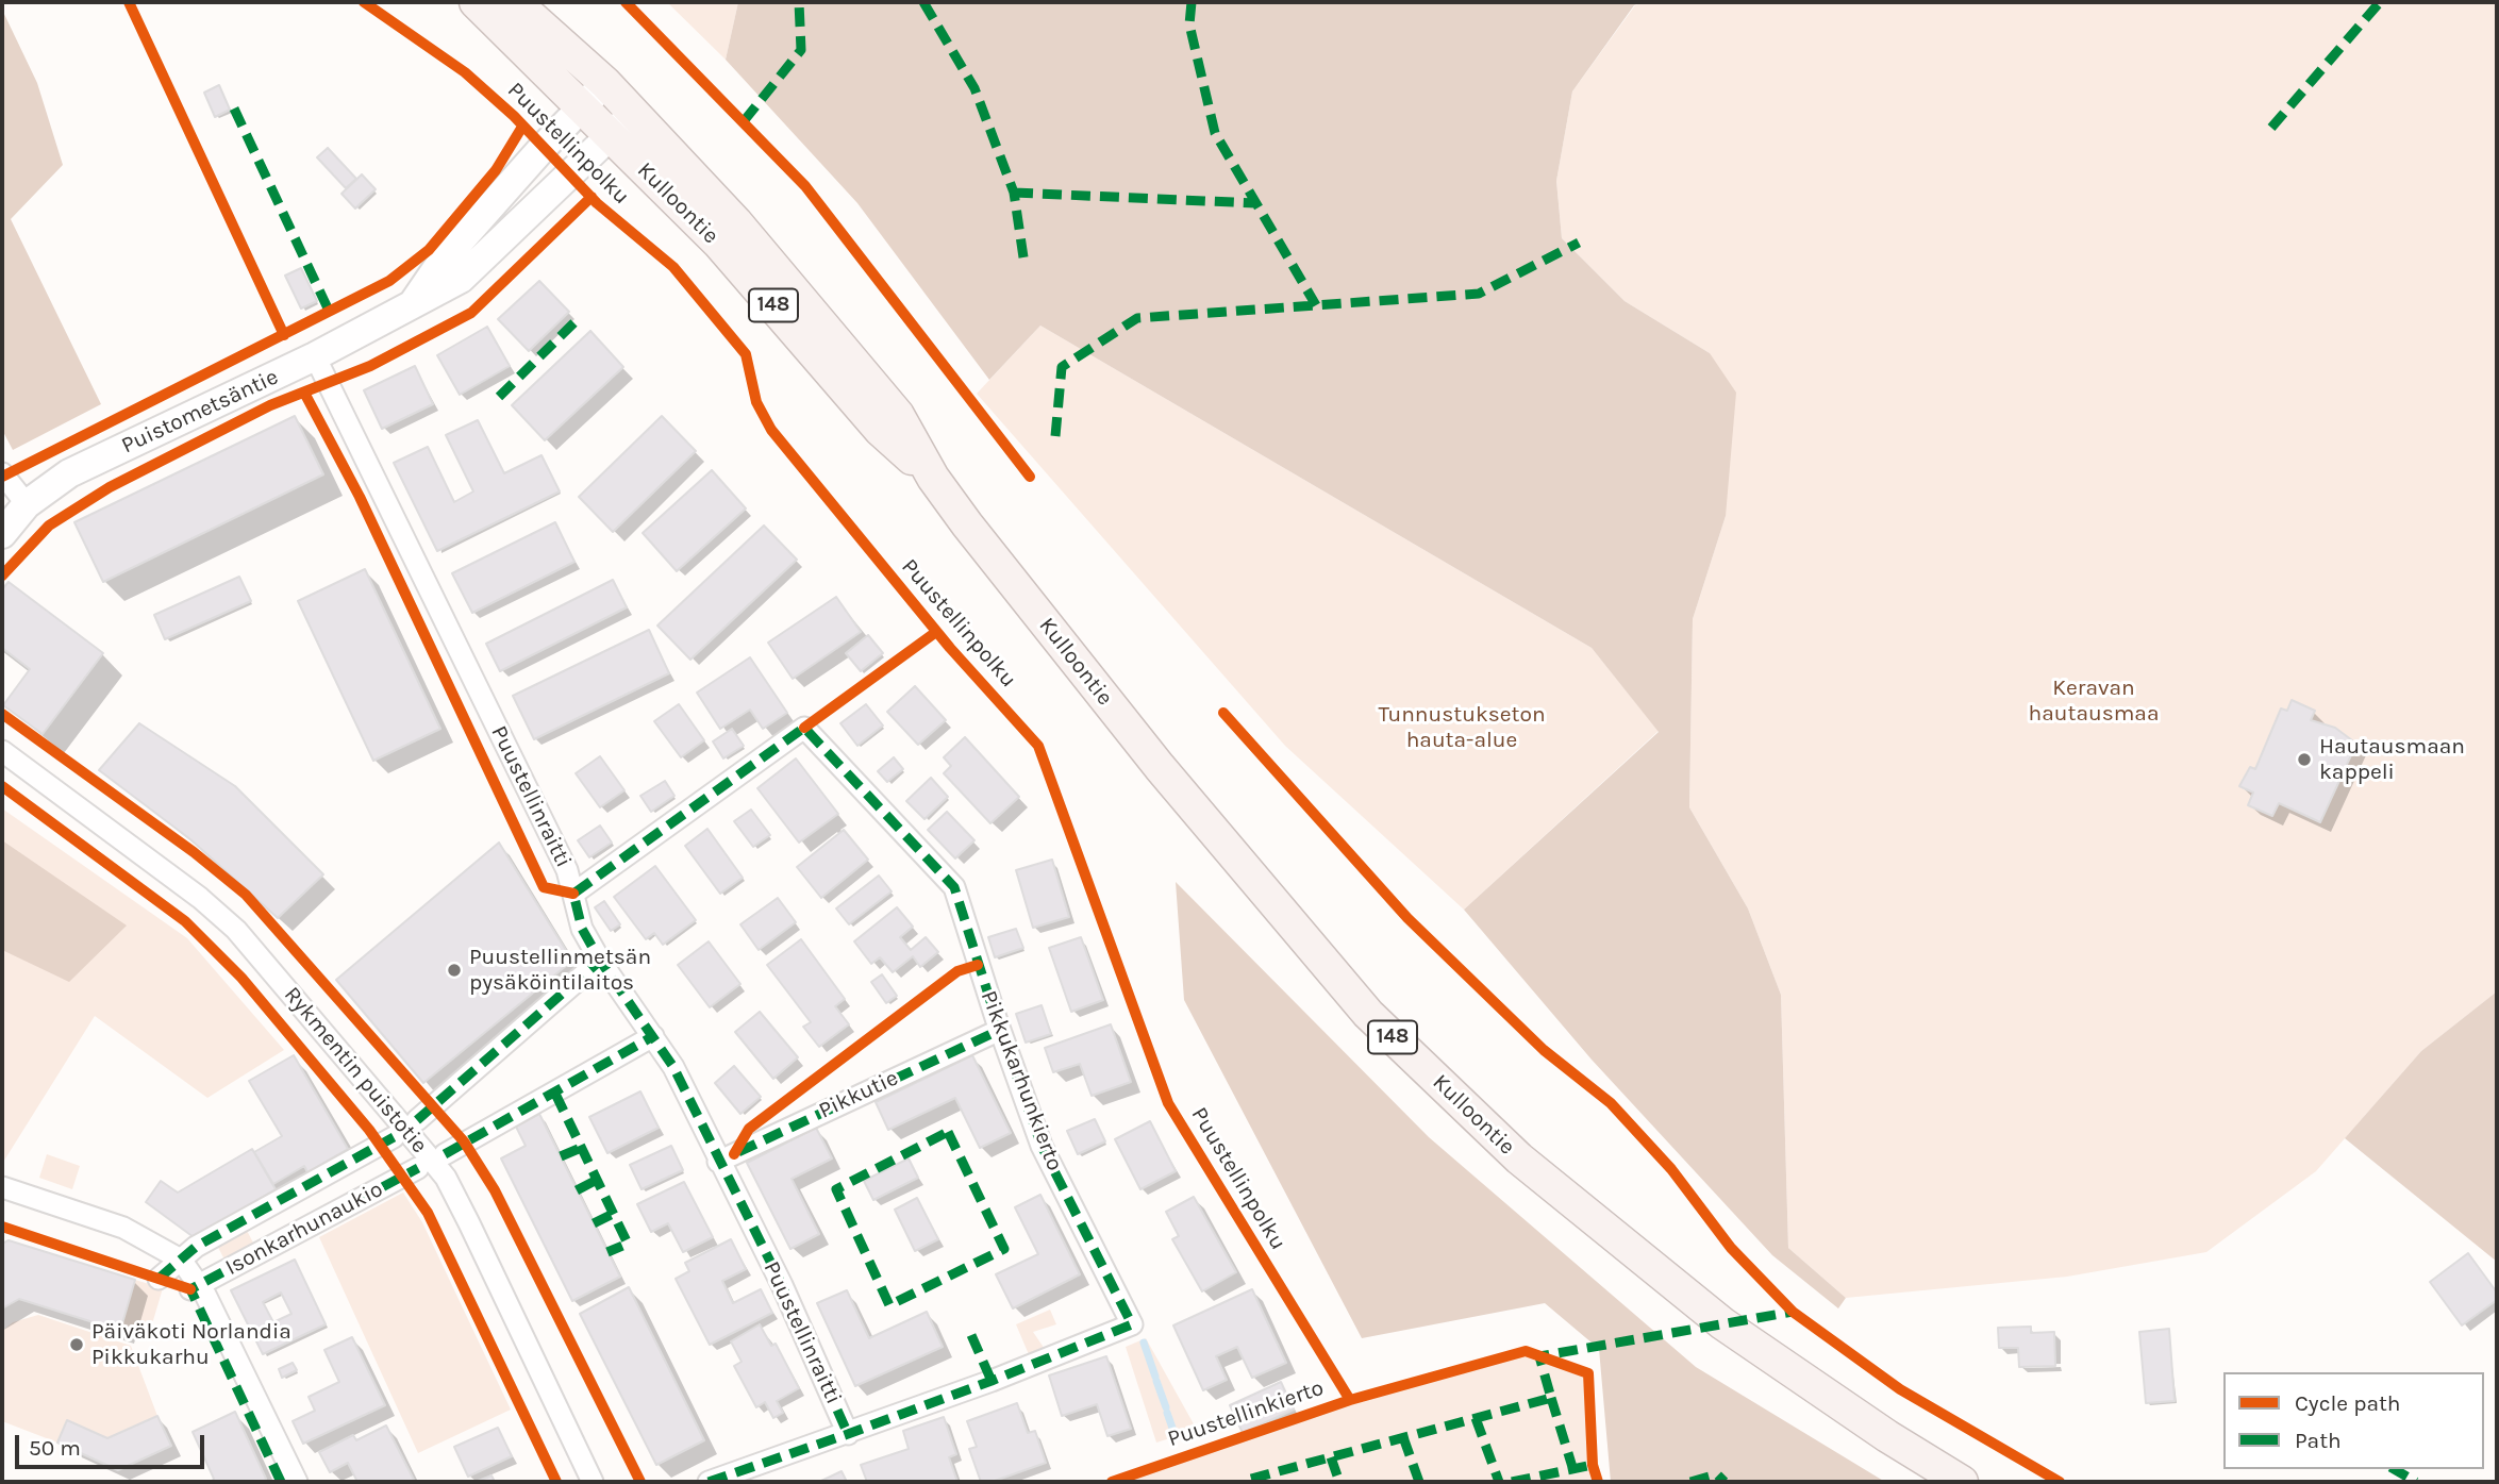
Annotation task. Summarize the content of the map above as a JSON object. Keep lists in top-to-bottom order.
{
  "streets": {
    "main road": ["Kulloontie", "148"],
    "street": [
      "Puistometsäntie",
      "Puustellinraitti",
      "Rykmentin puistotie",
      "Pikkukarhunkierto",
      "Pikkutie",
      "Isonkarhunaukio"
    ],
    "cycle path": ["Puustellinpolku", "Puustellinkierto"]
  },
  "crossings": [
    ["Kulloontie", "Puistometsäntie"],
    ["Puistometsäntie", "Puustellinraitti"],
    ["Puustellinraitti", "Pikkukarhunkierto"],
    ["Puustellinraitti", "Pikkutie"],
    ["Pikkukarhunkierto", "Pikkutie"]
  ],
  "parks": ["Keravan hautausmaa", "Tunnustukseton hauta-alue"],
  "places": ["Hautausmaan kappeli", "Puustellinmetsän pysäköintilaitos", "Päiväkoti Norlandia Pikkukarhu"],
  "legend": ["Cycle path", "Path"],
  "scale_bar": "50 m"
}
